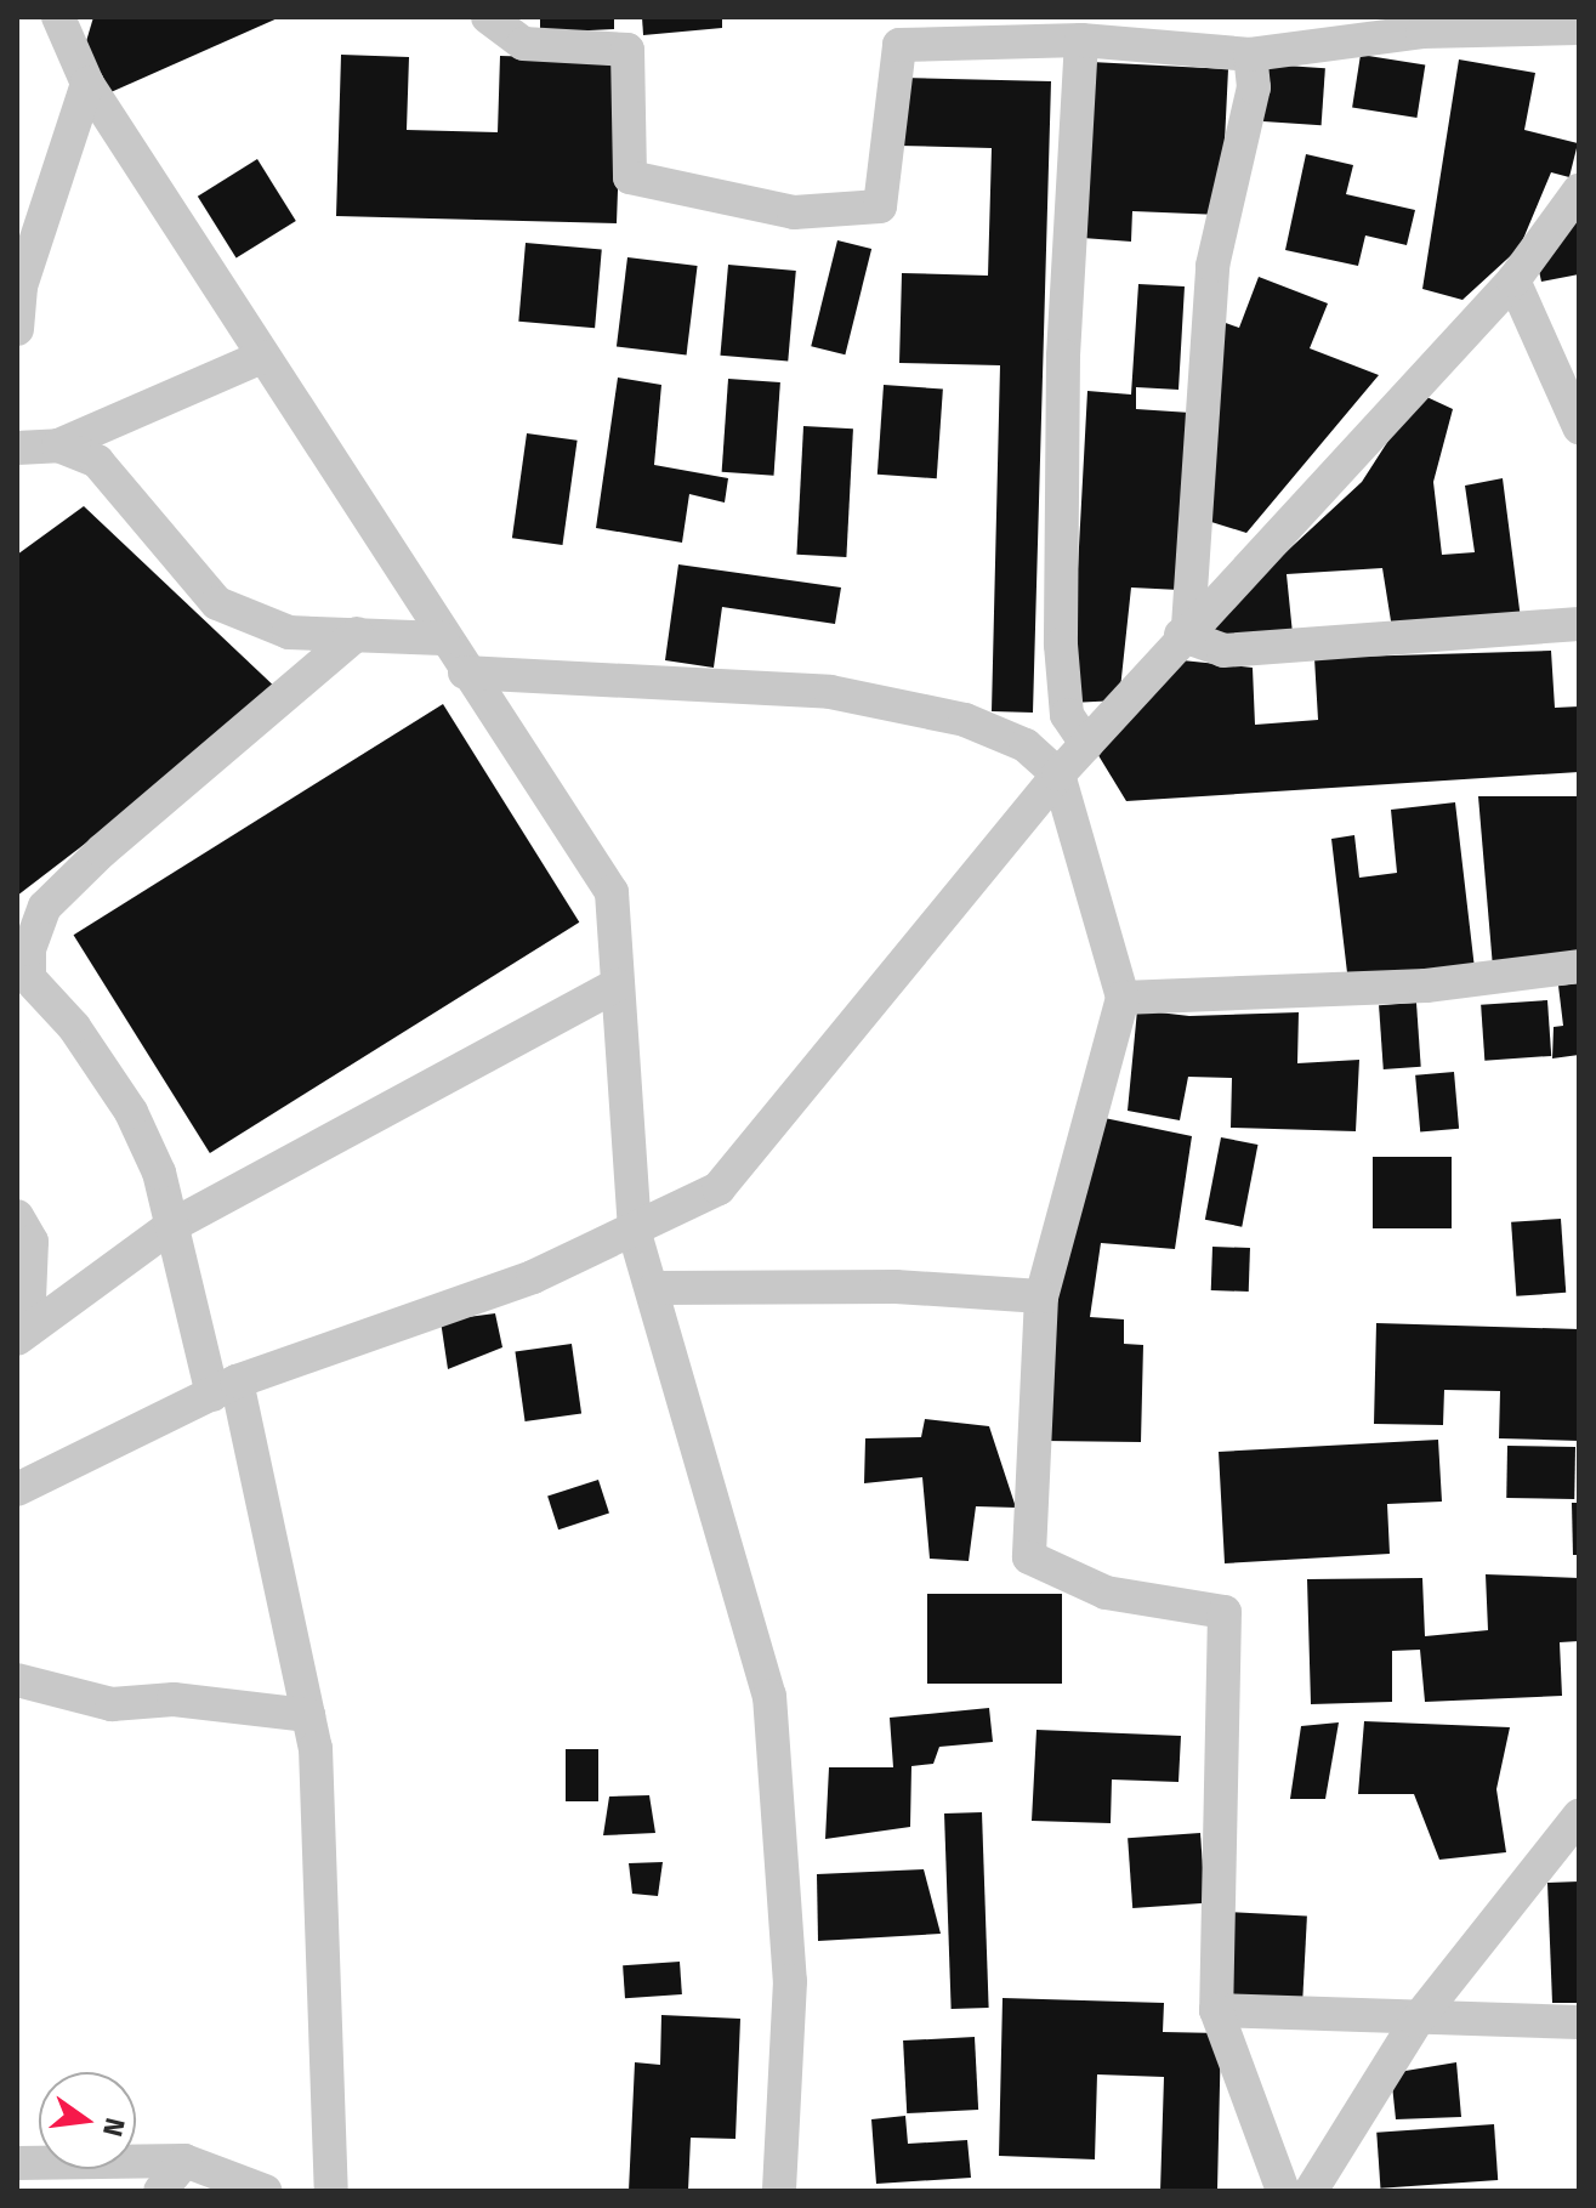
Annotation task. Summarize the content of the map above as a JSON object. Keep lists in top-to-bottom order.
{
  "north": "right"
}
